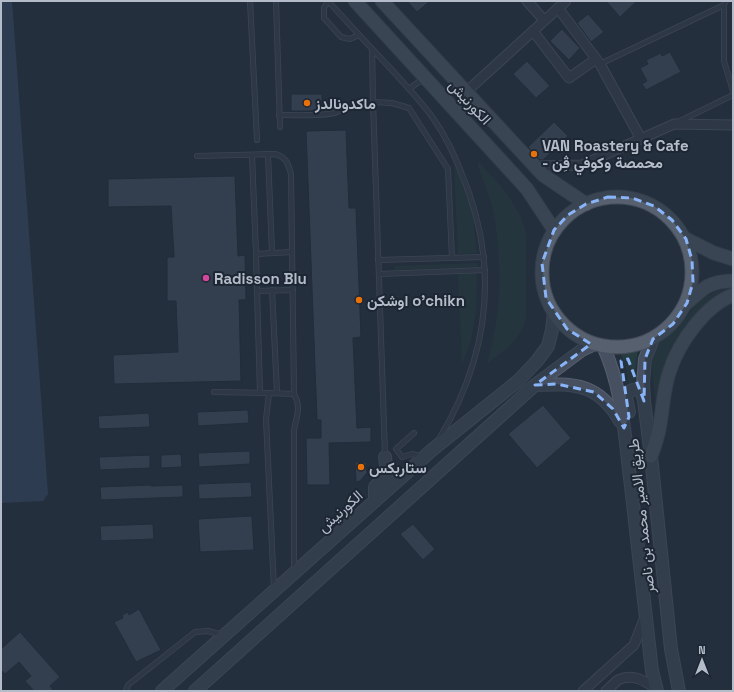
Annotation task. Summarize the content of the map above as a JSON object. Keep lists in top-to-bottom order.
{
  "streets": {
    "main road": ["الكورنيش", "طريق الامير محمد بن ناصر"]
  },
  "places": [
    "ماكدونالدز",
    "VAN Roastery & Cafe - محمصة وكوفي ڤِن",
    "Radisson Blu",
    "اوشكن o'chikn",
    "ستاربكس"
  ],
  "north": "top"
}
